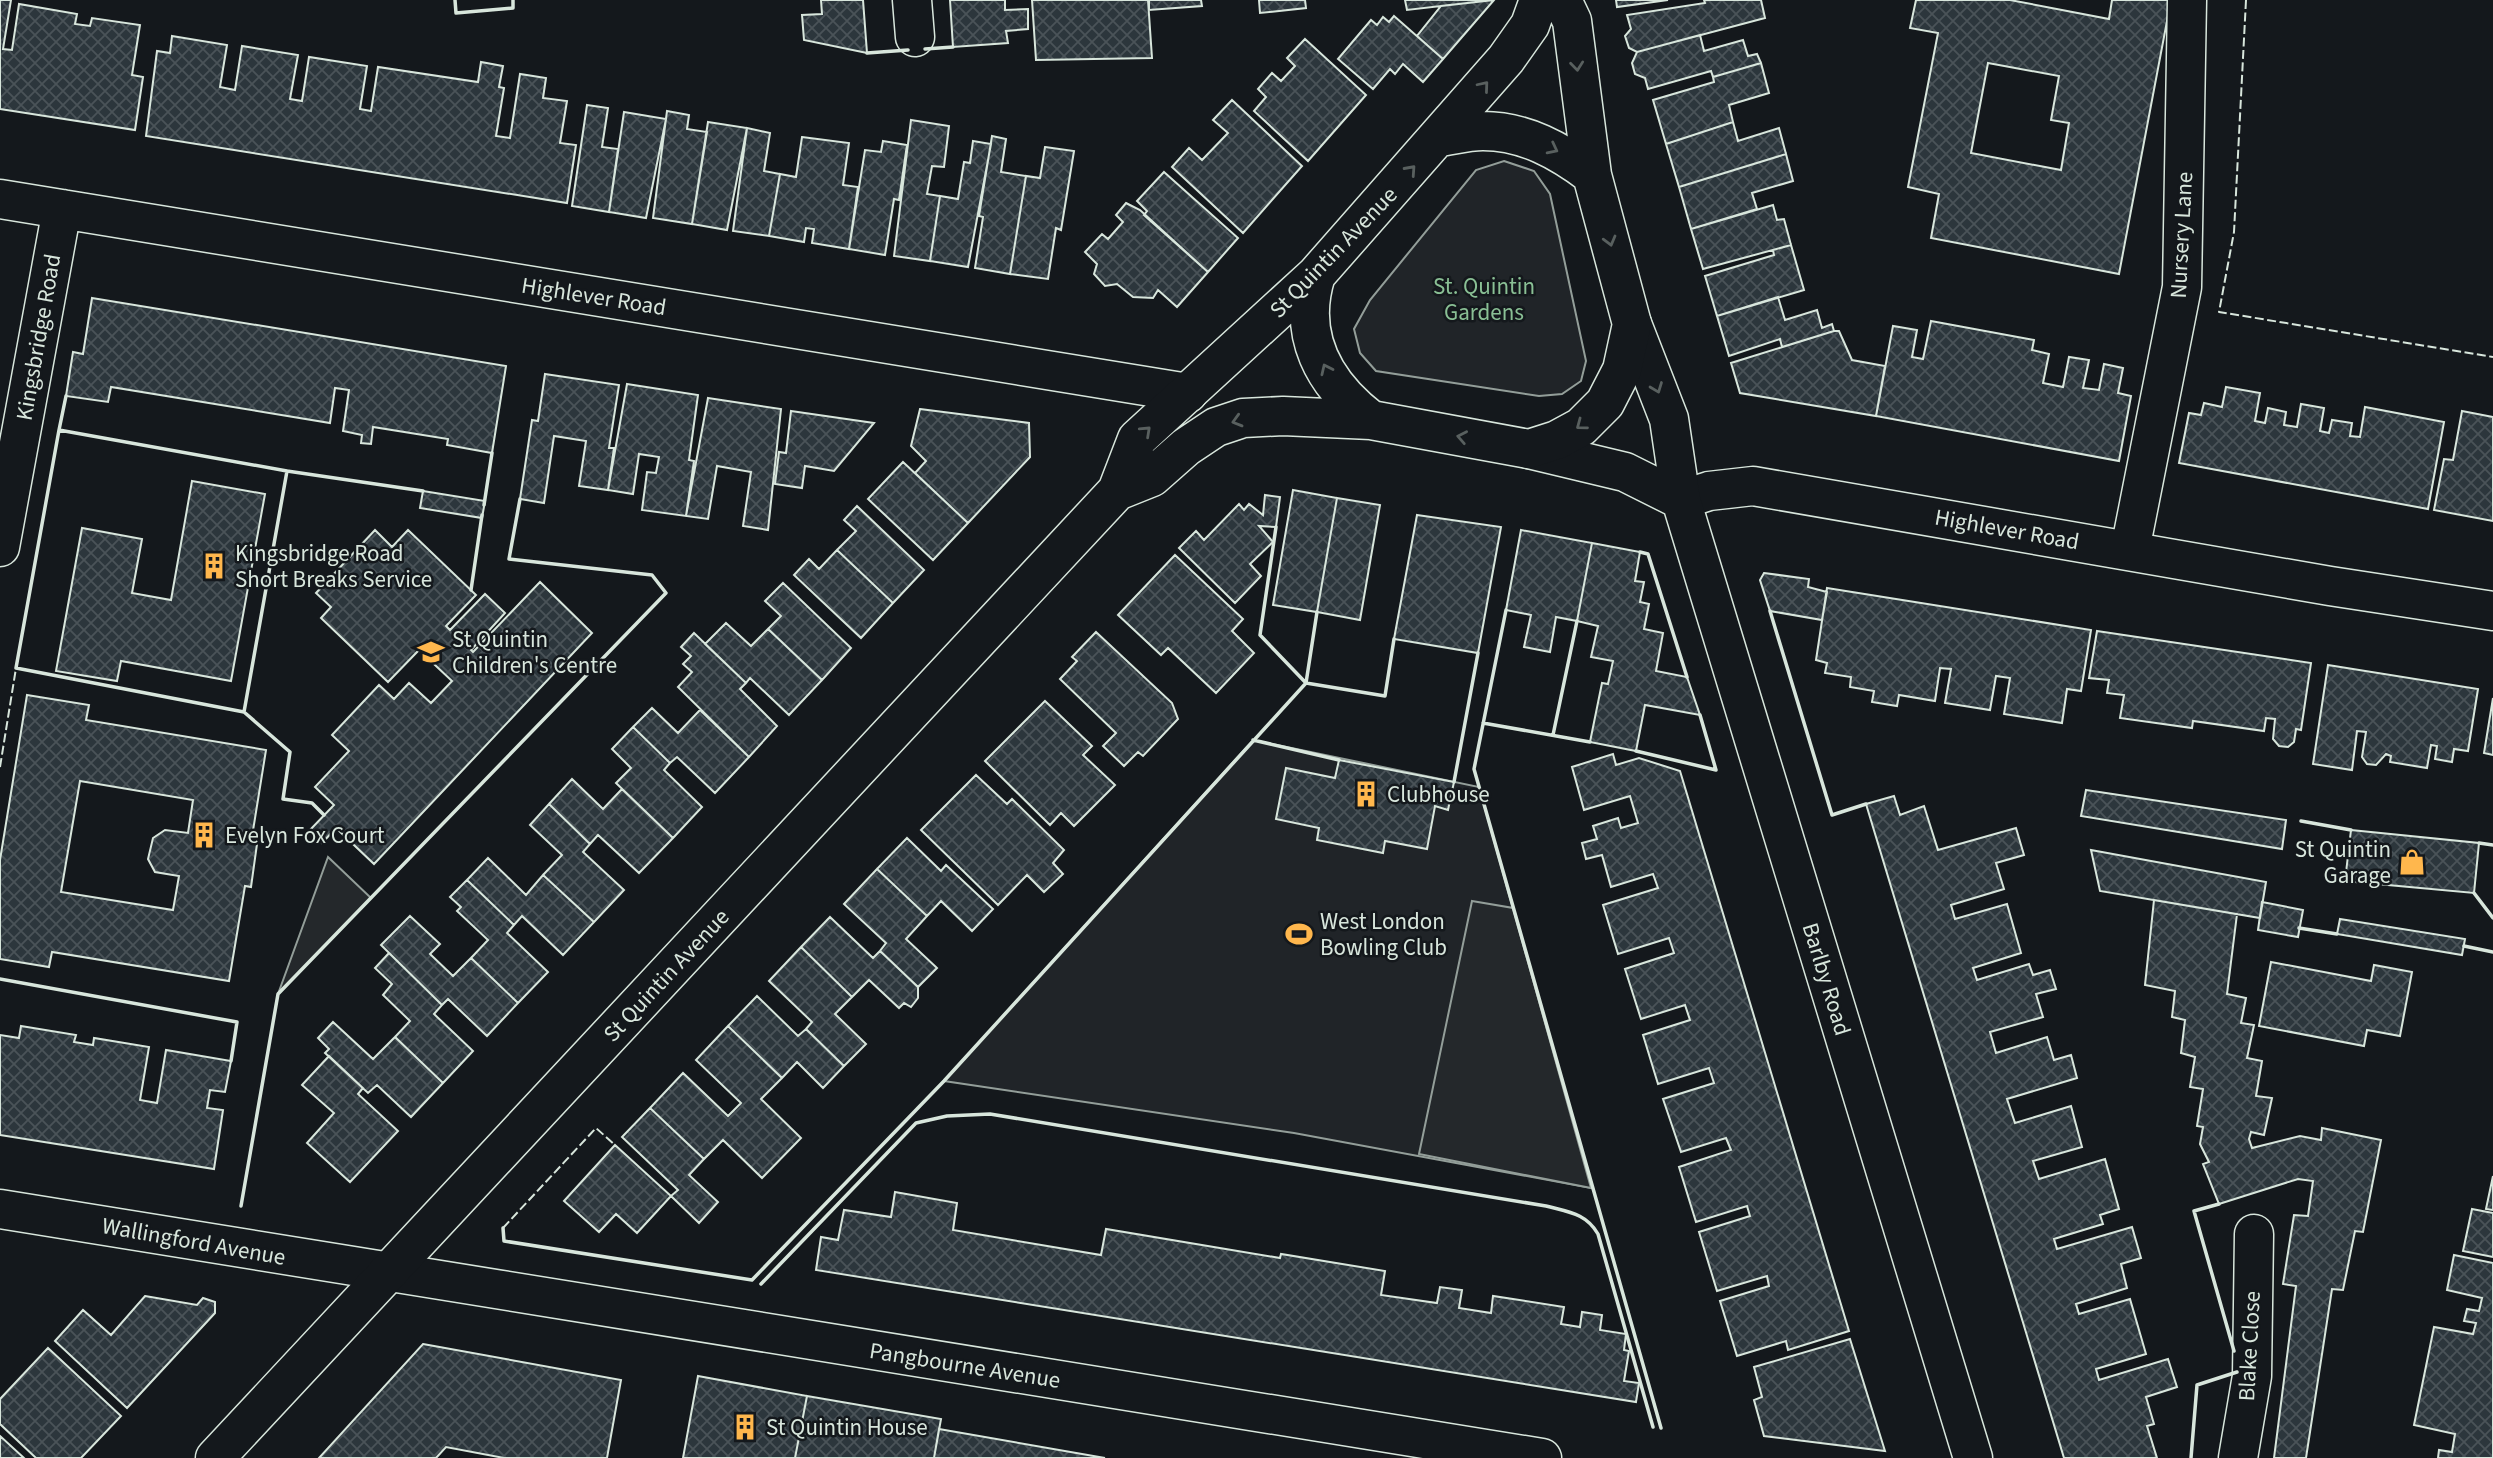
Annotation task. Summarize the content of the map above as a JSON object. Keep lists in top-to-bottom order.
{
  "streets": {
    "street": [
      "Nursery Lane",
      "St Quintin Avenue",
      "Highlever Road",
      "Kingsbridge Road",
      "Barlby Road",
      "Wallingford Avenue",
      "Blake Close",
      "Pangbourne Avenue"
    ]
  },
  "crossings": [
    ["Nursery Lane", "Highlever Road"],
    ["St Quintin Avenue", "Highlever Road"],
    ["St Quintin Avenue", "Wallingford Avenue"],
    ["St Quintin Avenue", "Pangbourne Avenue"],
    ["Highlever Road", "Kingsbridge Road"],
    ["Highlever Road", "Barlby Road"],
    ["Wallingford Avenue", "Pangbourne Avenue"]
  ],
  "parks": ["St. Quintin Gardens"],
  "places": {
    "building": [
      "Kingsbridge Road Short Breaks Service",
      "Clubhouse",
      "Evelyn Fox Court",
      "St Quintin House"
    ],
    "school or university": ["St Quintin Children's Centre"],
    "shop": ["St Quintin Garage"],
    "sports": ["West London Bowling Club"]
  }
}
